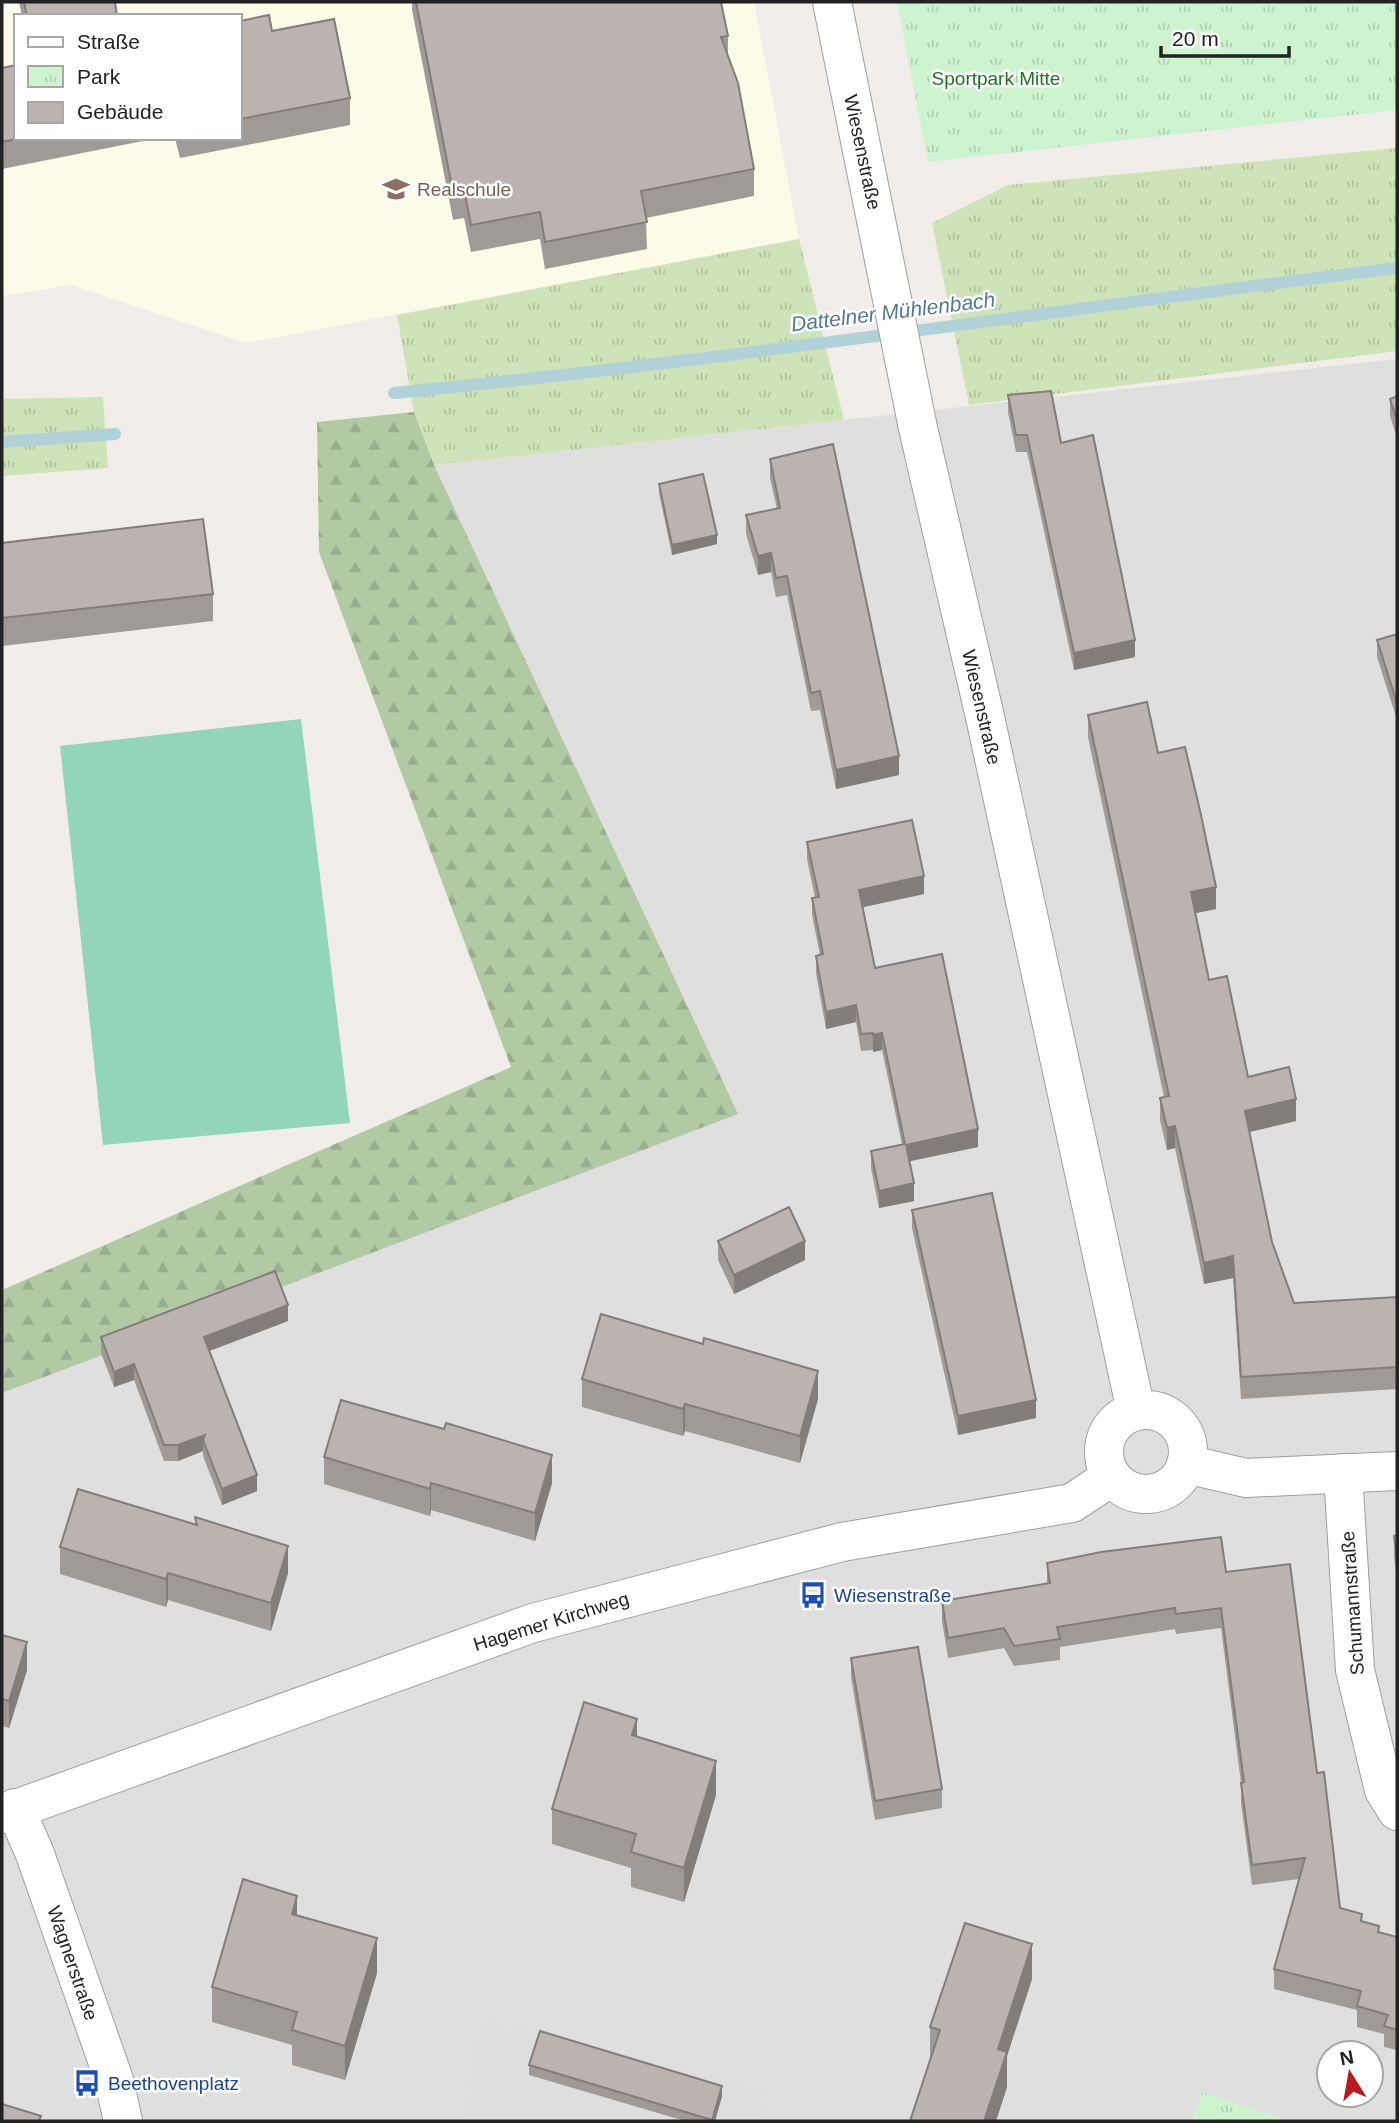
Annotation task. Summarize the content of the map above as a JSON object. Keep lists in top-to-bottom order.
{
  "streets": {
    "street": [
      "Wiesenstraße",
      "Schumannstraße",
      "Hagemer Kirchweg",
      "Wagnerstraße"
    ]
  },
  "crossings": [
    ["Wiesenstraße", "Hagemer Kirchweg"],
    ["Hagemer Kirchweg", "Wagnerstraße"]
  ],
  "water": ["Dattelner Mühlenbach"],
  "parks": ["Sportpark Mitte"],
  "places": {
    "school or university": ["Realschule"],
    "bus stop": ["Wiesenstraße", "Beethovenplatz"]
  },
  "legend": ["Straße", "Park", "Gebäude"],
  "scale_bar": "20 m",
  "north": "top"
}
